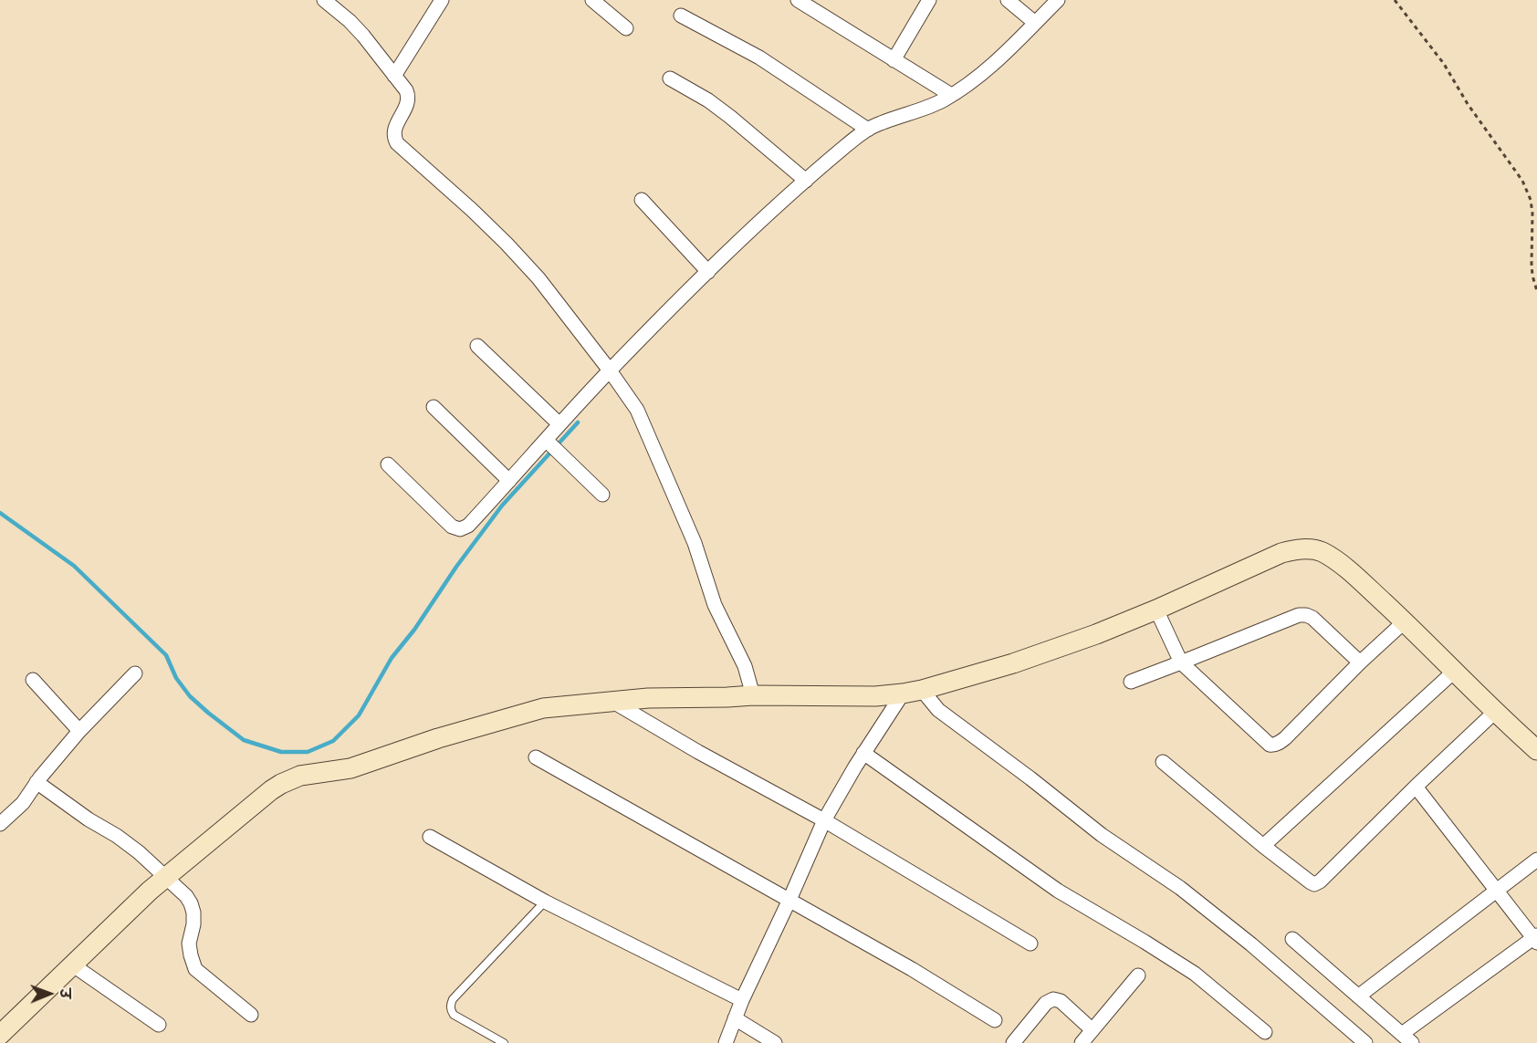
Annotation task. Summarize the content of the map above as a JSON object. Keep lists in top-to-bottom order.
{
  "north": "right"
}
